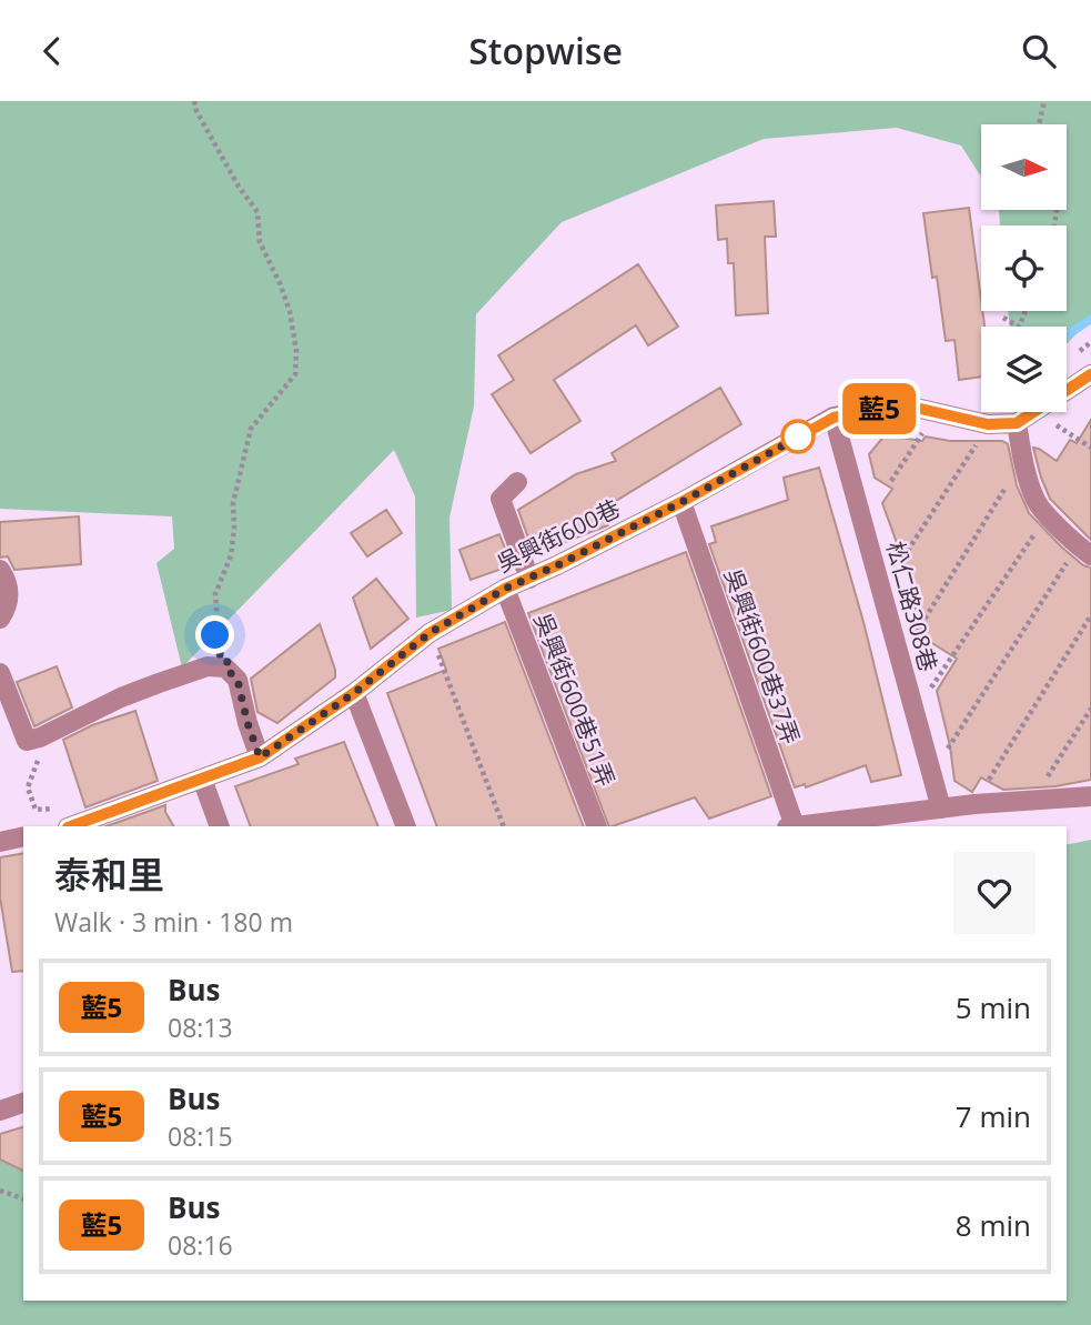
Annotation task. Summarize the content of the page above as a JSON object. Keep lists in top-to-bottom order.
{
  "streets": {
    "street": [
      "吳興街600巷",
      "松仁路308巷",
      "吳興街600巷37弄",
      "吳興街600巷51弄"
    ]
  },
  "crossings": [
    ["吳興街600巷", "松仁路308巷"],
    ["吳興街600巷", "吳興街600巷37弄"],
    ["吳興街600巷", "吳興街600巷51弄"]
  ],
  "lines": ["bus line 藍5"],
  "north": "right",
  "page": {
    "header": "Stopwise",
    "on_map": "藍5",
    "heading": ["泰和里", "Walk · 3 min · 180 m"],
    "list": [
      {
        "mark": "藍5",
        "name": "Bus",
        "note": "08:13",
        "value": "5 min"
      },
      {
        "mark": "藍5",
        "name": "Bus",
        "note": "08:15",
        "value": "7 min"
      },
      {
        "mark": "藍5",
        "name": "Bus",
        "note": "08:16",
        "value": "8 min"
      }
    ]
  }
}
